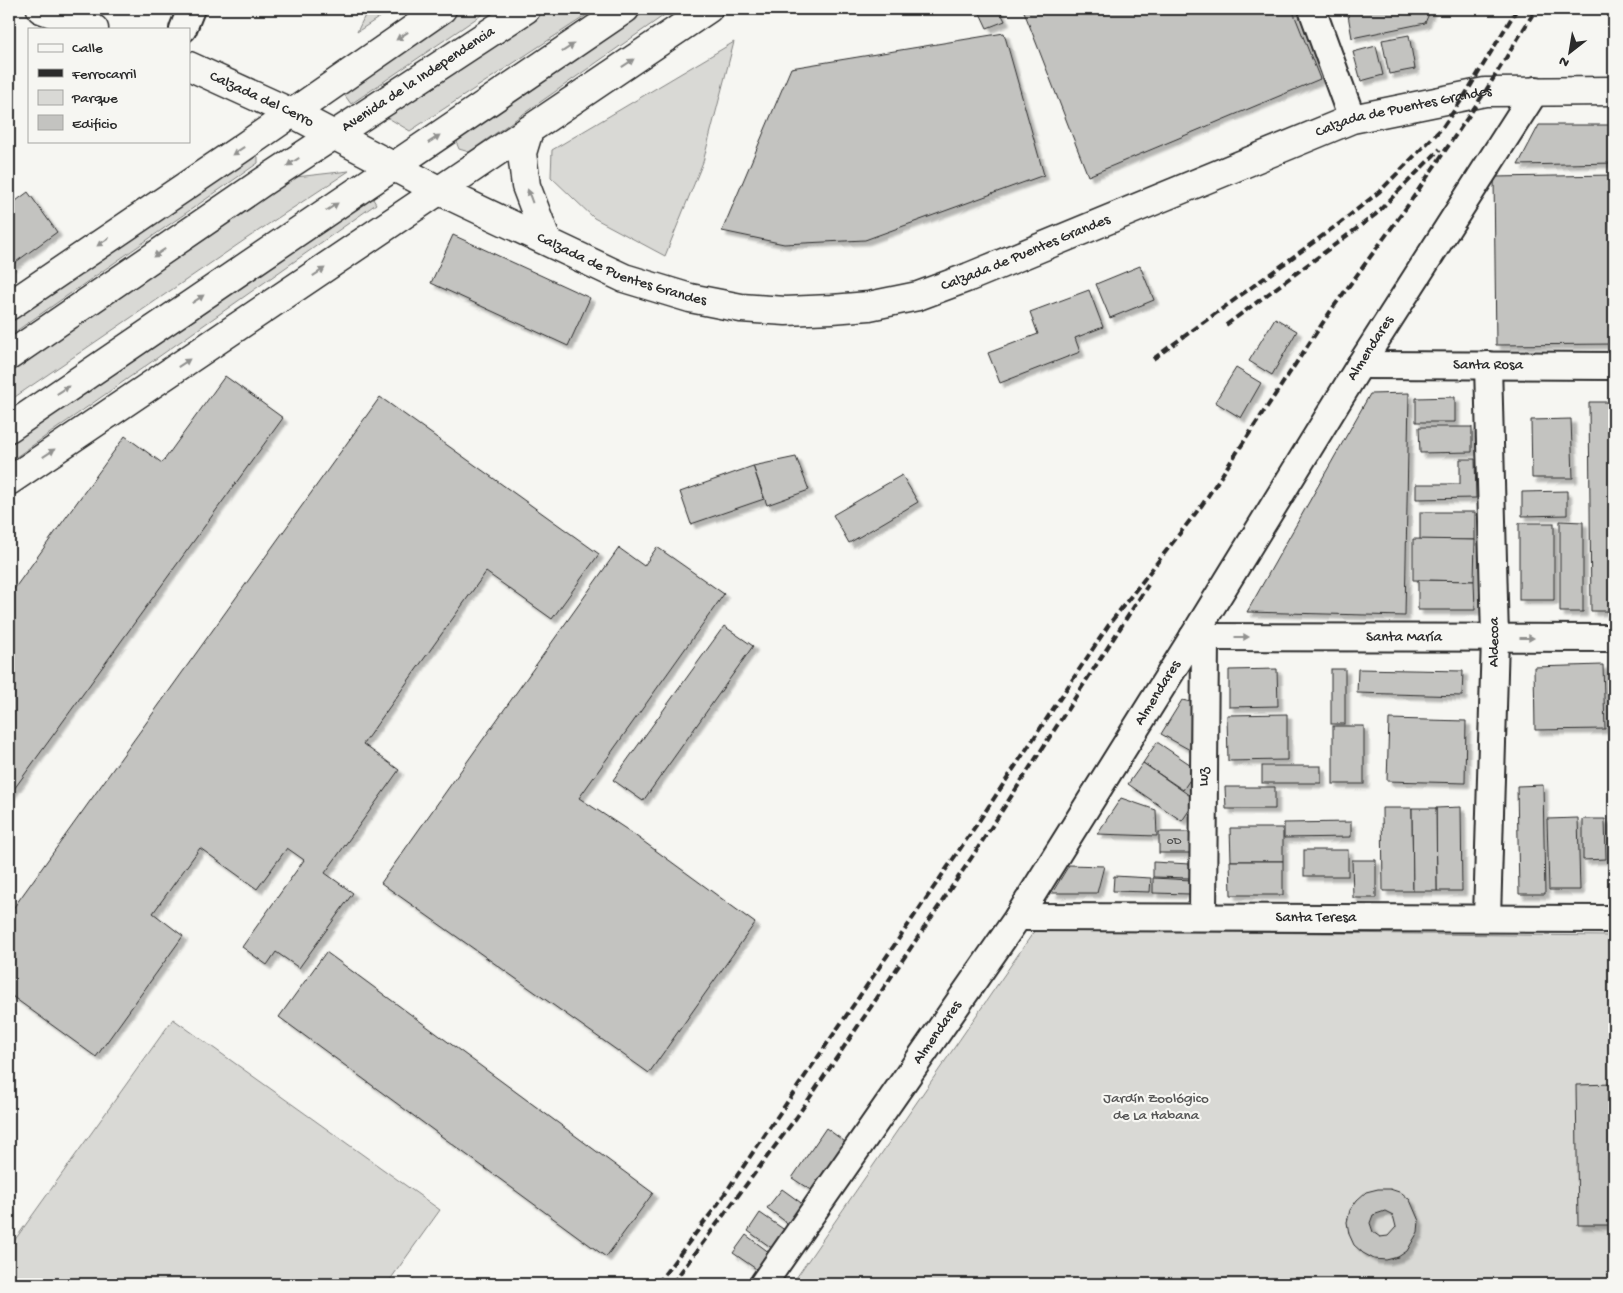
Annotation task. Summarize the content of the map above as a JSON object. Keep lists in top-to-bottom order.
{
  "streets": {
    "main road": ["Avenida de la Independencia", "Calzada del Cerro", "Calzada de Puentes Grandes"],
    "street": [
      "Almendares",
      "Santa Rosa",
      "Santa María",
      "Aldecoa",
      "Luz",
      "Santa Teresa"
    ]
  },
  "crossings": [
    ["Avenida de la Independencia", "Calzada del Cerro"],
    ["Calzada del Cerro", "Calzada de Puentes Grandes"],
    ["Calzada de Puentes Grandes", "Almendares"],
    ["Almendares", "Santa Rosa"],
    ["Almendares", "Santa María"],
    ["Almendares", "Luz"],
    ["Almendares", "Santa Teresa"],
    ["Santa Rosa", "Aldecoa"],
    ["Santa María", "Aldecoa"],
    ["Santa María", "Luz"],
    ["Aldecoa", "Santa Teresa"],
    ["Luz", "Santa Teresa"]
  ],
  "one_way": ["Santa María"],
  "parks": ["Jardín Zoológico de La Habana"],
  "house_numbers": ["0D"],
  "legend": [
    "Calle",
    "Ferrocarril",
    "Parque",
    "Edificio"
  ],
  "north": "bottom left"
}
